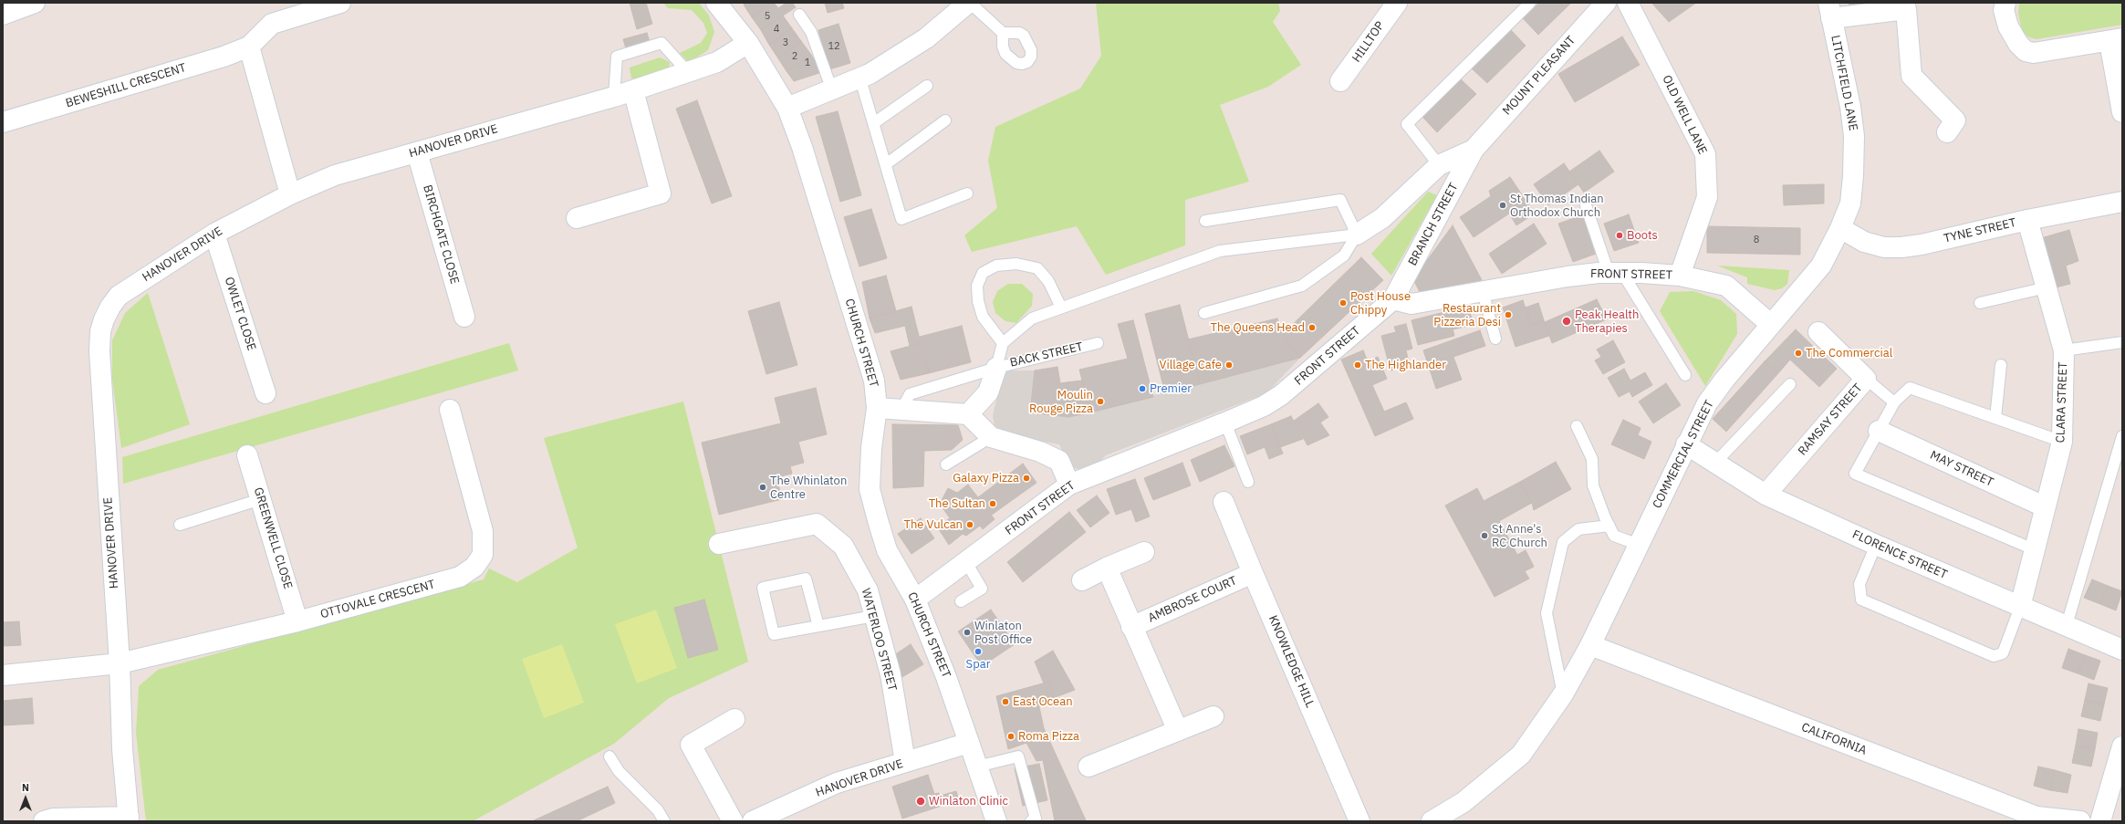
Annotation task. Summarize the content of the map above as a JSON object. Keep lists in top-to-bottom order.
{
  "streets": {
    "street": [
      "HILLTOP",
      "MOUNT PLEASANT",
      "LITCHFIELD LANE",
      "BEWESHILL CRESCENT",
      "OLD WELL LANE",
      "HANOVER DRIVE",
      "BRANCH STREET",
      "TYNE STREET",
      "BIRCHGATE CLOSE",
      "FRONT STREET",
      "OWLET CLOSE",
      "CHURCH STREET",
      "BACK STREET",
      "CLARA STREET",
      "RAMSAY STREET",
      "COMMERCIAL STREET",
      "MAY STREET",
      "GREENWELL CLOSE",
      "FLORENCE STREET",
      "OTTOVALE CRESCENT",
      "AMBROSE COURT",
      "WATERLOO STREET",
      "KNOWLEDGE HILL",
      "CALIFORNIA"
    ]
  },
  "crossings": [
    ["MOUNT PLEASANT", "BRANCH STREET"],
    ["LITCHFIELD LANE", "TYNE STREET"],
    ["LITCHFIELD LANE", "COMMERCIAL STREET"],
    ["OLD WELL LANE", "FRONT STREET"],
    ["HANOVER DRIVE", "BIRCHGATE CLOSE"],
    ["HANOVER DRIVE", "OWLET CLOSE"],
    ["HANOVER DRIVE", "CHURCH STREET"],
    ["HANOVER DRIVE", "OTTOVALE CRESCENT"],
    ["HANOVER DRIVE", "WATERLOO STREET"],
    ["BRANCH STREET", "FRONT STREET"],
    ["TYNE STREET", "CLARA STREET"],
    ["TYNE STREET", "COMMERCIAL STREET"],
    ["FRONT STREET", "CHURCH STREET"],
    ["FRONT STREET", "COMMERCIAL STREET"],
    ["CLARA STREET", "MAY STREET"],
    ["CLARA STREET", "FLORENCE STREET"],
    ["RAMSAY STREET", "FLORENCE STREET"],
    ["COMMERCIAL STREET", "FLORENCE STREET"],
    ["COMMERCIAL STREET", "CALIFORNIA"],
    ["GREENWELL CLOSE", "OTTOVALE CRESCENT"],
    ["AMBROSE COURT", "KNOWLEDGE HILL"]
  ],
  "places": [
    "St Thomas Indian Orthodox Church",
    "Boots",
    "Post House Chippy",
    "Restaurant Pizzeria Desi",
    "Peak Health Therapies",
    "The Queens Head",
    "The Commercial",
    "Village Cafe",
    "The Highlander",
    "Premier",
    "Moulin Rouge Pizza",
    "Galaxy Pizza",
    "The Whinlaton Centre",
    "The Sultan",
    "The Vulcan",
    "St Anne's RC Church",
    "Winlaton Post Office",
    "Spar",
    "East Ocean",
    "Roma Pizza",
    "Winlaton Clinic"
  ],
  "house_numbers": [
    "5",
    "4",
    "3",
    "12",
    "2",
    "1",
    "8"
  ],
  "north": "top"
}
